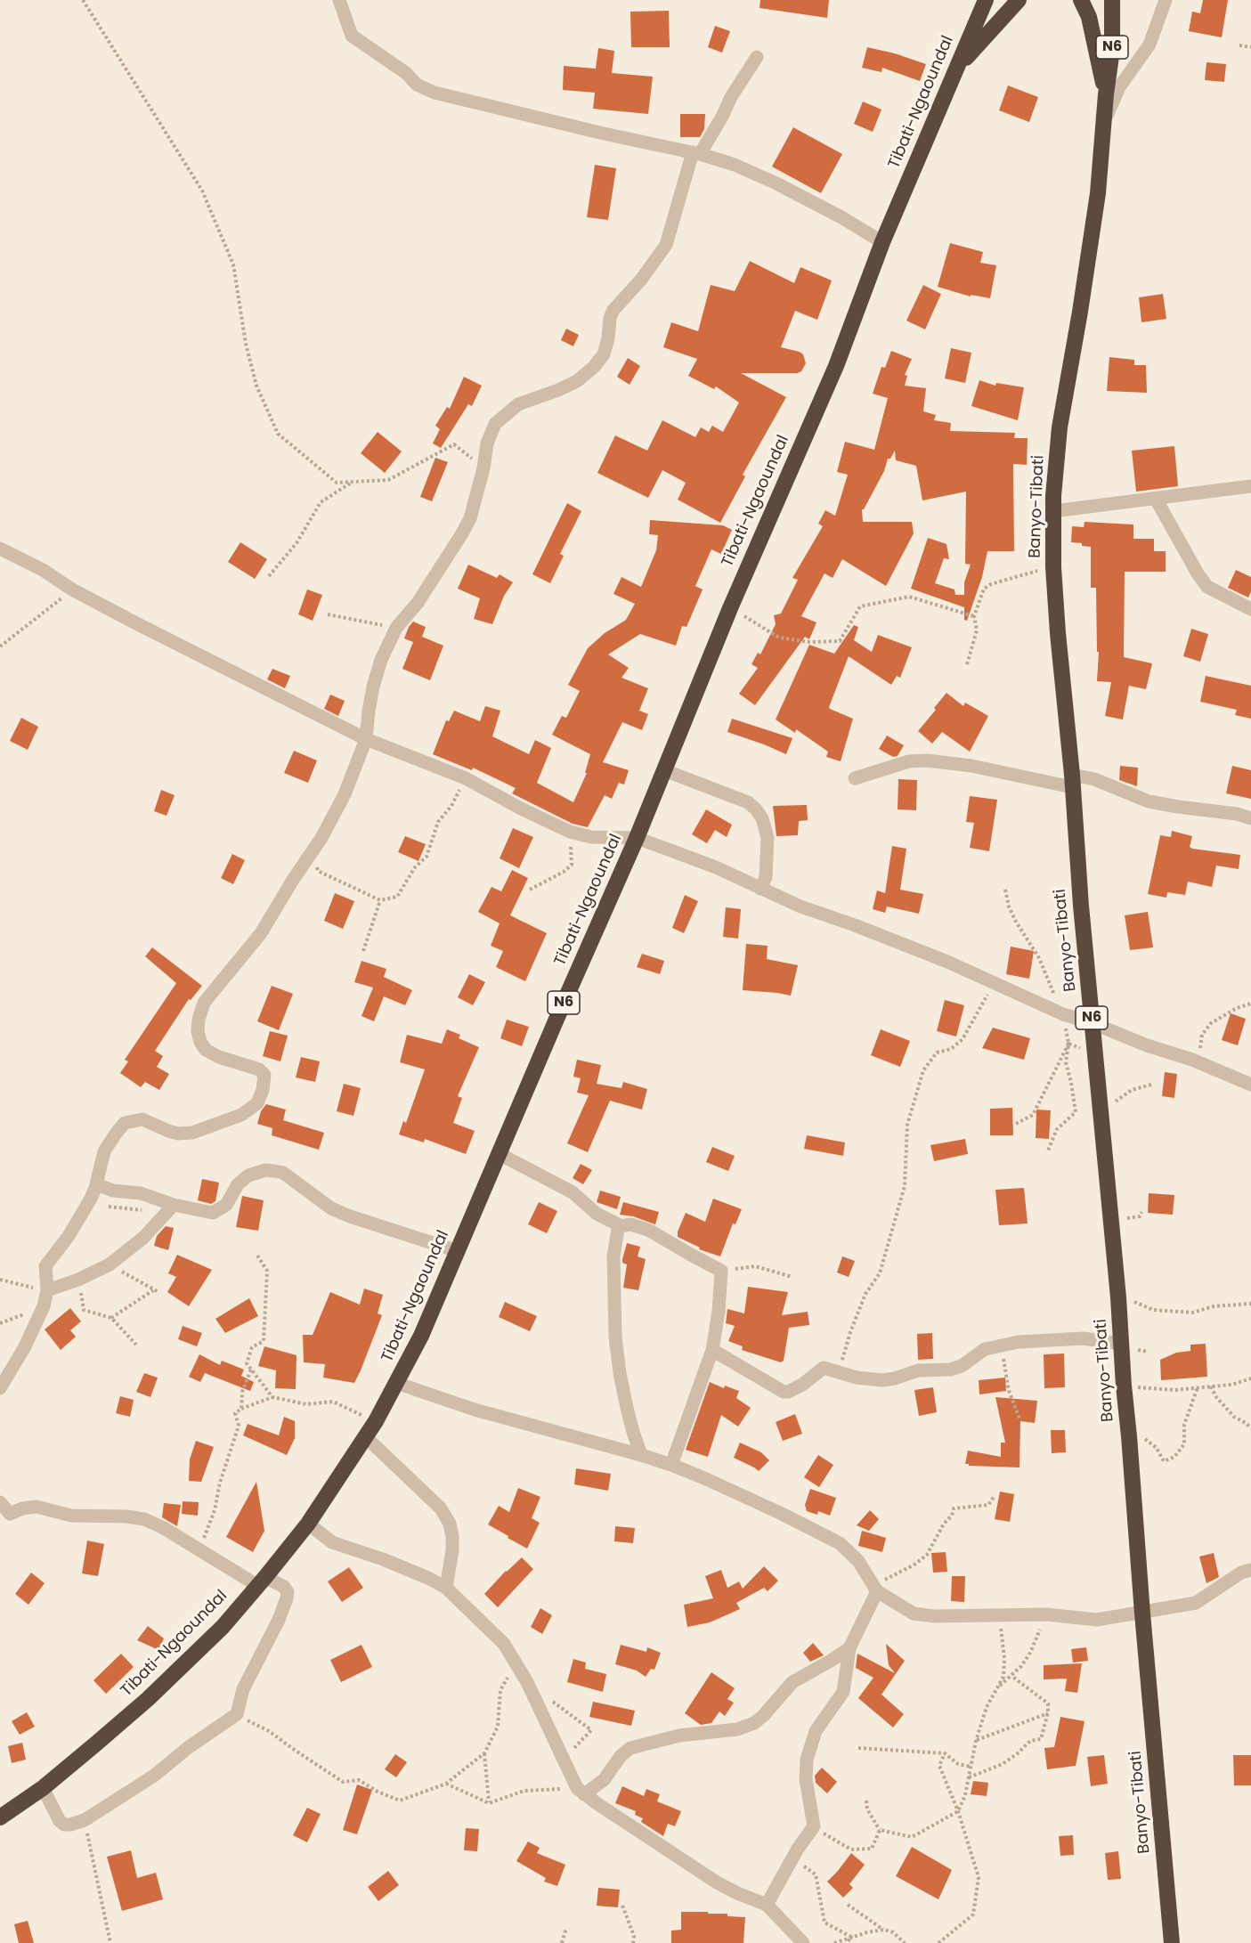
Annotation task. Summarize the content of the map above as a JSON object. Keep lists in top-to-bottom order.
{
  "streets": {
    "highway": ["N6", "Tibati-Ngaoundal", "Banyo-Tibati"]
  }
}
